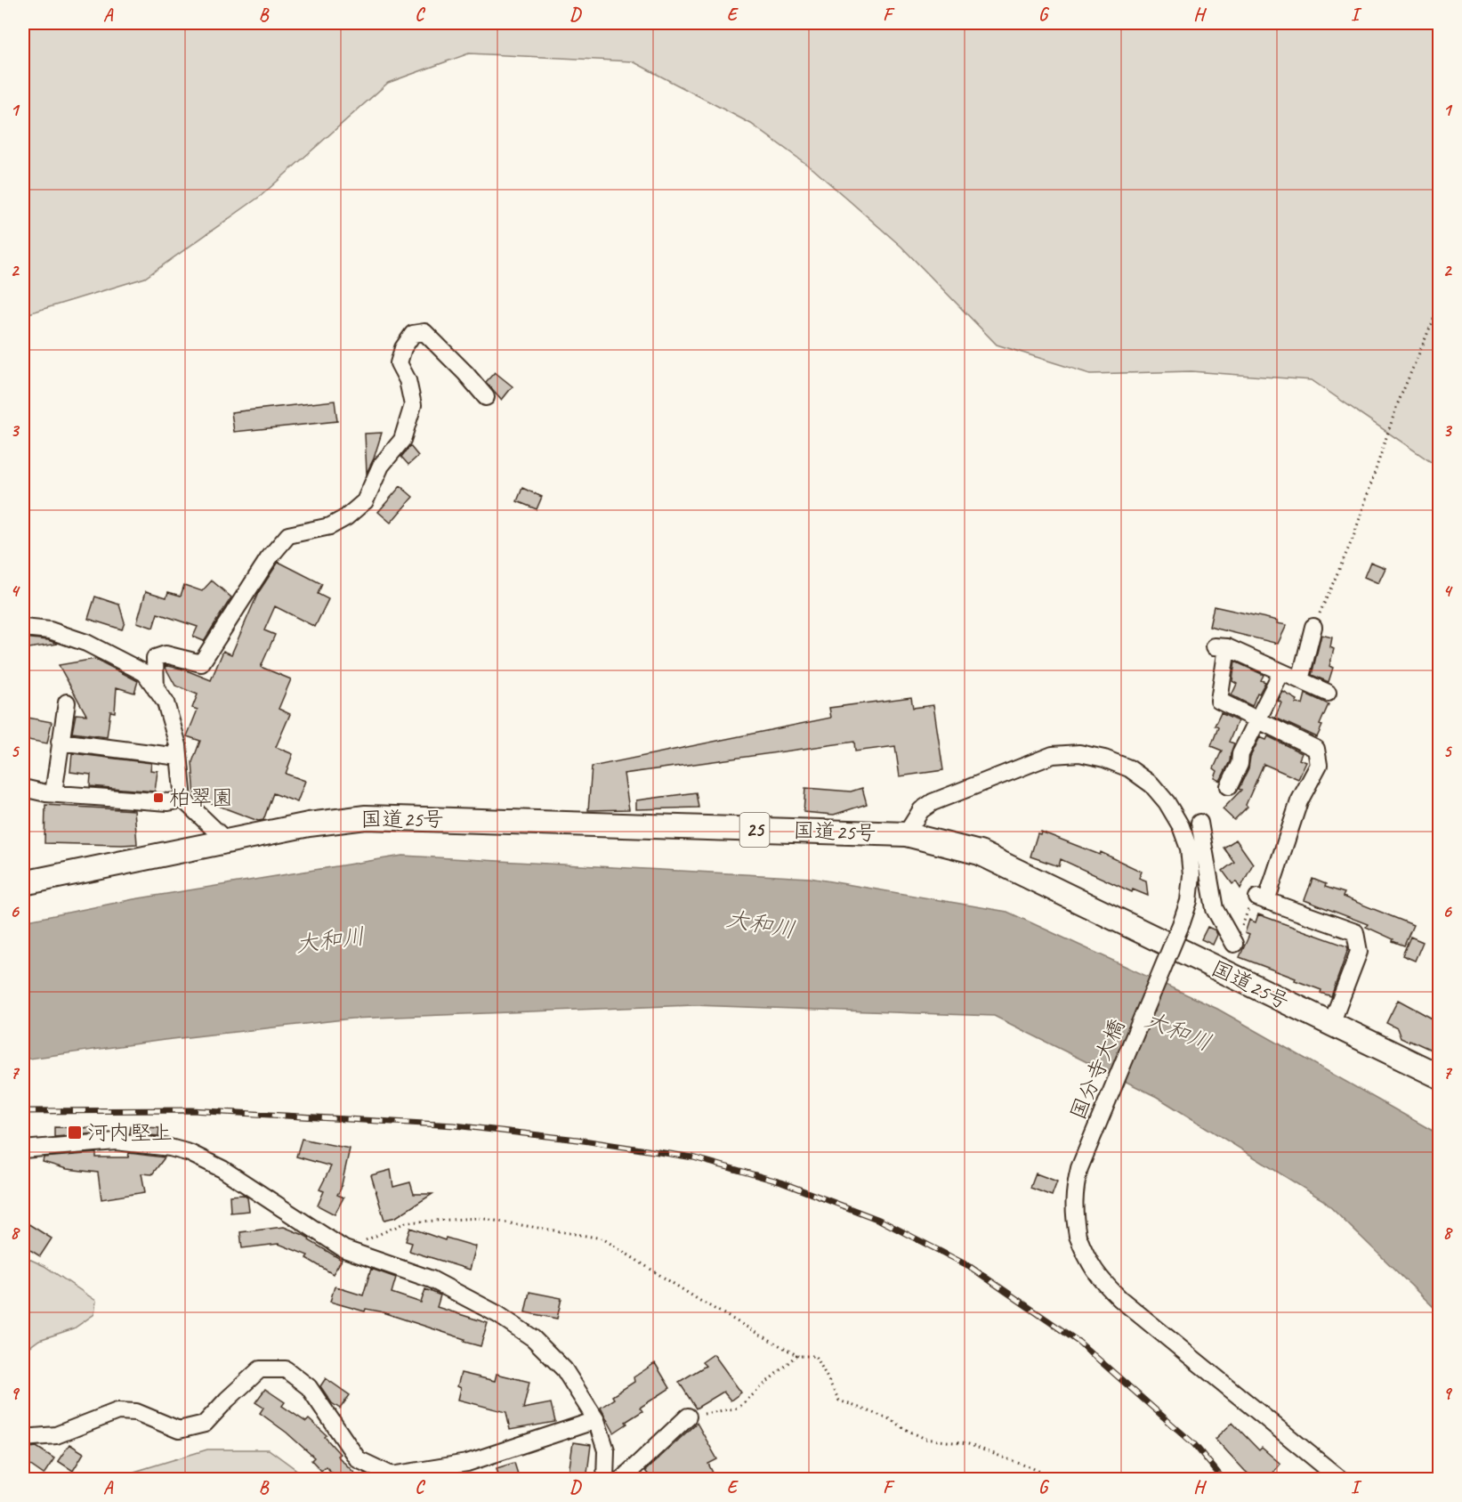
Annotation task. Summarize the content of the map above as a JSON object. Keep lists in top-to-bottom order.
{
  "streets": {
    "highway": ["国道25号", "25"],
    "street": ["国分寺大橋"]
  },
  "crossings": [
    ["国道25号", "国分寺大橋"]
  ],
  "water": ["大和川"],
  "places": {
    "transit": ["柏翠園", "河内堅上"]
  },
  "grid": {
    "columns": [
      "A",
      "B",
      "C",
      "D",
      "E",
      "F",
      "G",
      "H",
      "I"
    ],
    "rows": [
      "1",
      "2",
      "3",
      "4",
      "5",
      "6",
      "7",
      "8",
      "9"
    ]
  }
}
